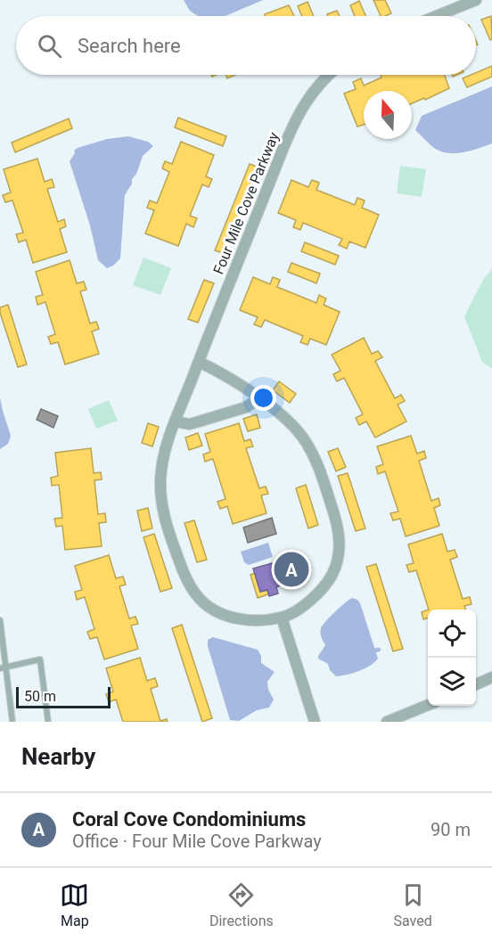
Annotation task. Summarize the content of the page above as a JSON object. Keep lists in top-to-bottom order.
{
  "streets": {
    "street": ["Four Mile Cove Parkway"]
  },
  "scale_bar": "50 m",
  "north": "top",
  "page": {
    "search": "Search here",
    "pins": "A",
    "scale": "50 m",
    "heading": "Nearby",
    "list": [
      {
        "mark": "A",
        "name": "Coral Cove Condominiums",
        "note": "Office · Four Mile Cove Parkway",
        "value": "90 m"
      }
    ],
    "nav": ["Map", "Directions", "Saved"]
  }
}
